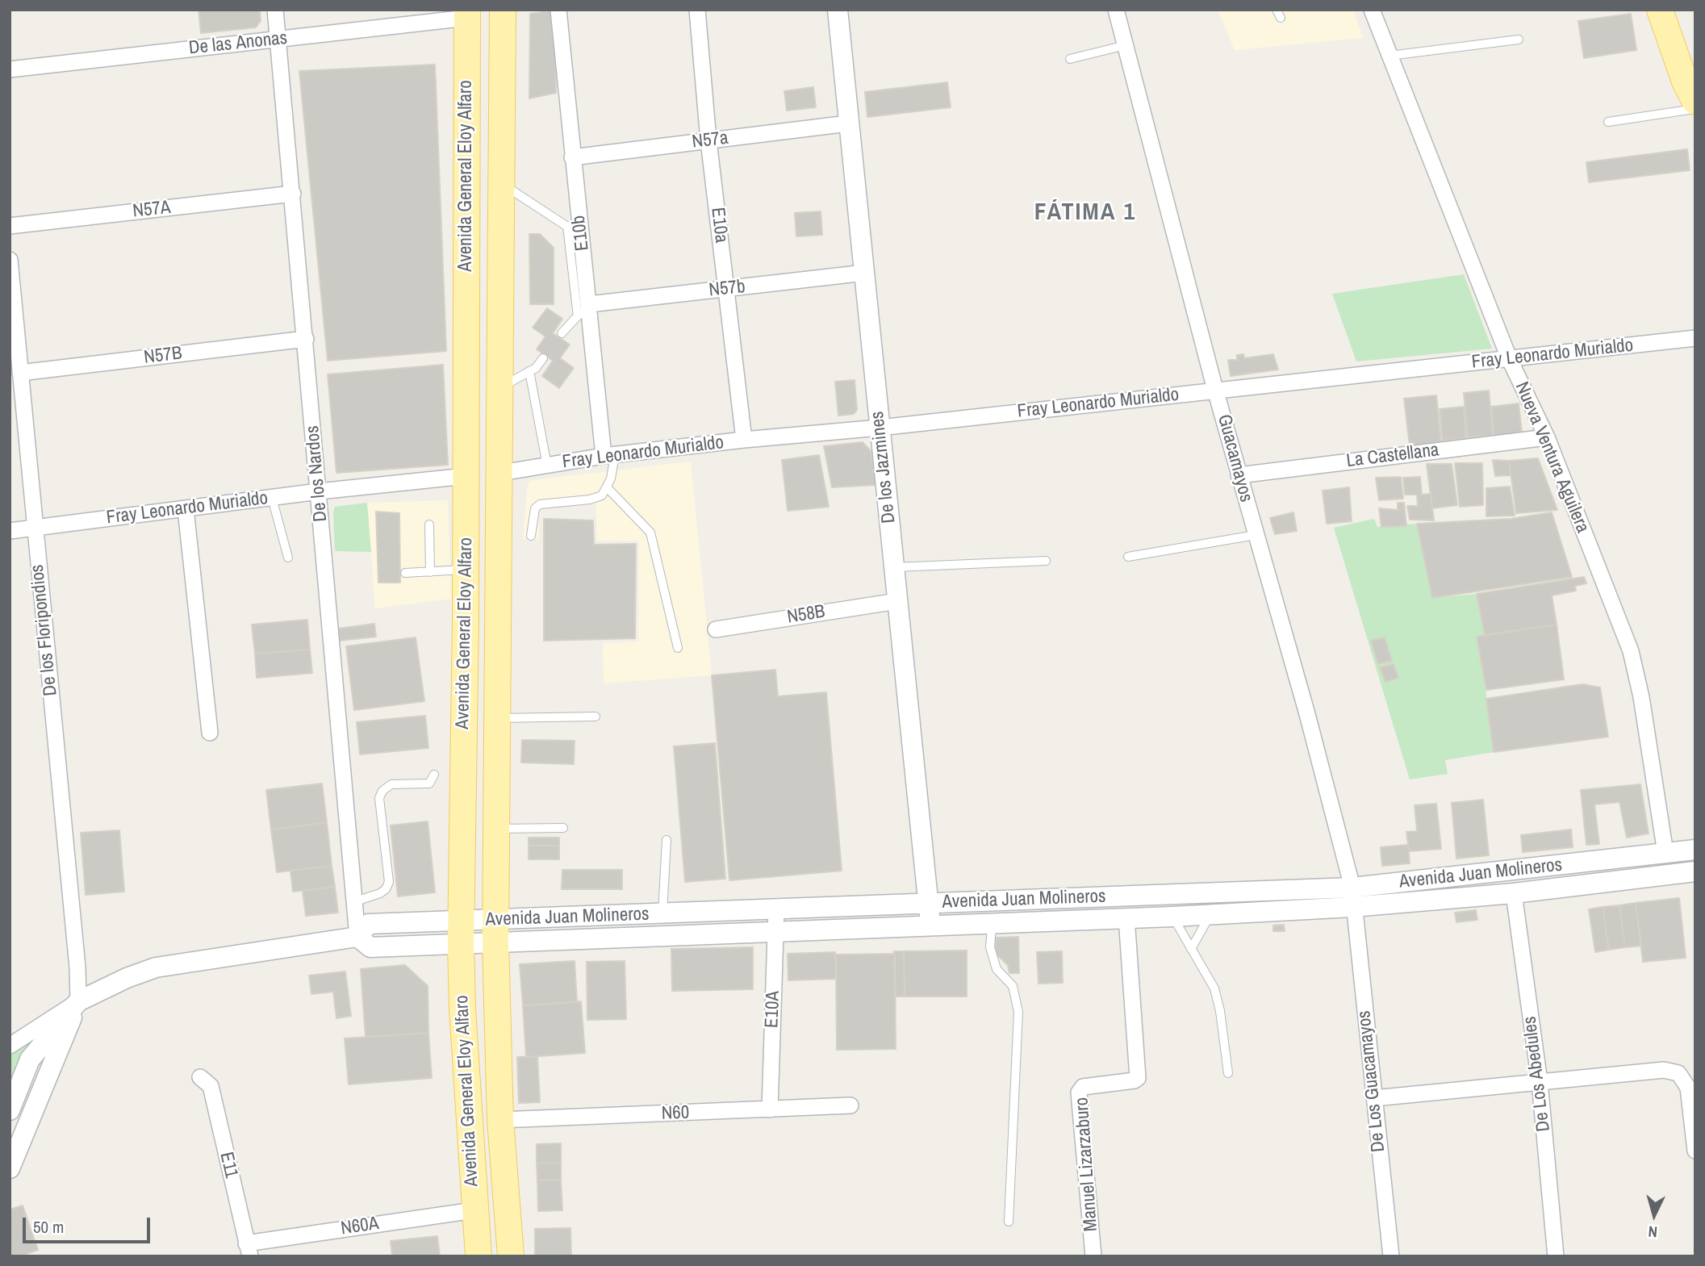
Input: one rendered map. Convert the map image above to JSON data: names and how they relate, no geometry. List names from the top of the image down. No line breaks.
{"streets":{"main road":["Avenida General Eloy Alfaro"],"street":["De las Anonas","N57a","N57A","E10a","E10b","N57b","Fray Leonardo Murialdo","N57B","La Castellana","Nueva Ventura Aguilera","Guacamayos","De los Jazmines","De los Nardos","N58B","De los Floripondios","Avenida Juan Molineros","E10A","De Los Abedules","De Los Guacamayos","N60","Manuel Lizarzaburo","E11","N60A"]},"crossings":[["De las Anonas","Avenida General Eloy Alfaro"],["De las Anonas","De los Nardos"],["N57a","E10a"],["N57a","E10b"],["N57a","De los Jazmines"],["Avenida General Eloy Alfaro","Fray Leonardo Murialdo"],["Avenida General Eloy Alfaro","Avenida Juan Molineros"],["Avenida General Eloy Alfaro","N60"],["Avenida General Eloy Alfaro","N60A"],["N57A","De los Nardos"],["E10a","N57b"],["E10a","Fray Leonardo Murialdo"],["E10b","N57b"],["E10b","Fray Leonardo Murialdo"],["N57b","De los Jazmines"],["Fray Leonardo Murialdo","Nueva Ventura Aguilera"],["Fray Leonardo Murialdo","Guacamayos"],["Fray Leonardo Murialdo","De los Jazmines"],["Fray Leonardo Murialdo","De los Nardos"],["Fray Leonardo Murialdo","De los Floripondios"],["N57B","De los Nardos"],["N57B","De los Floripondios"],["La Castellana","Nueva Ventura Aguilera"],["La Castellana","Guacamayos"],["Nueva Ventura Aguilera","Avenida Juan Molineros"],["Guacamayos","Avenida Juan Molineros"],["Guacamayos","De Los Guacamayos"],["De los Jazmines","N58B"],["De los Jazmines","Avenida Juan Molineros"],["De los Nardos","Avenida Juan Molineros"],["De los Floripondios","Avenida Juan Molineros"],["Avenida Juan Molineros","E10A"],["Avenida Juan Molineros","De Los Abedules"],["Avenida Juan Molineros","De Los Guacamayos"],["Avenida Juan Molineros","Manuel Lizarzaburo"],["E10A","N60"],["E11","N60A"]],"districts":["FÁTIMA 1"],"scale_bar":"50 m","north":"bottom"}
